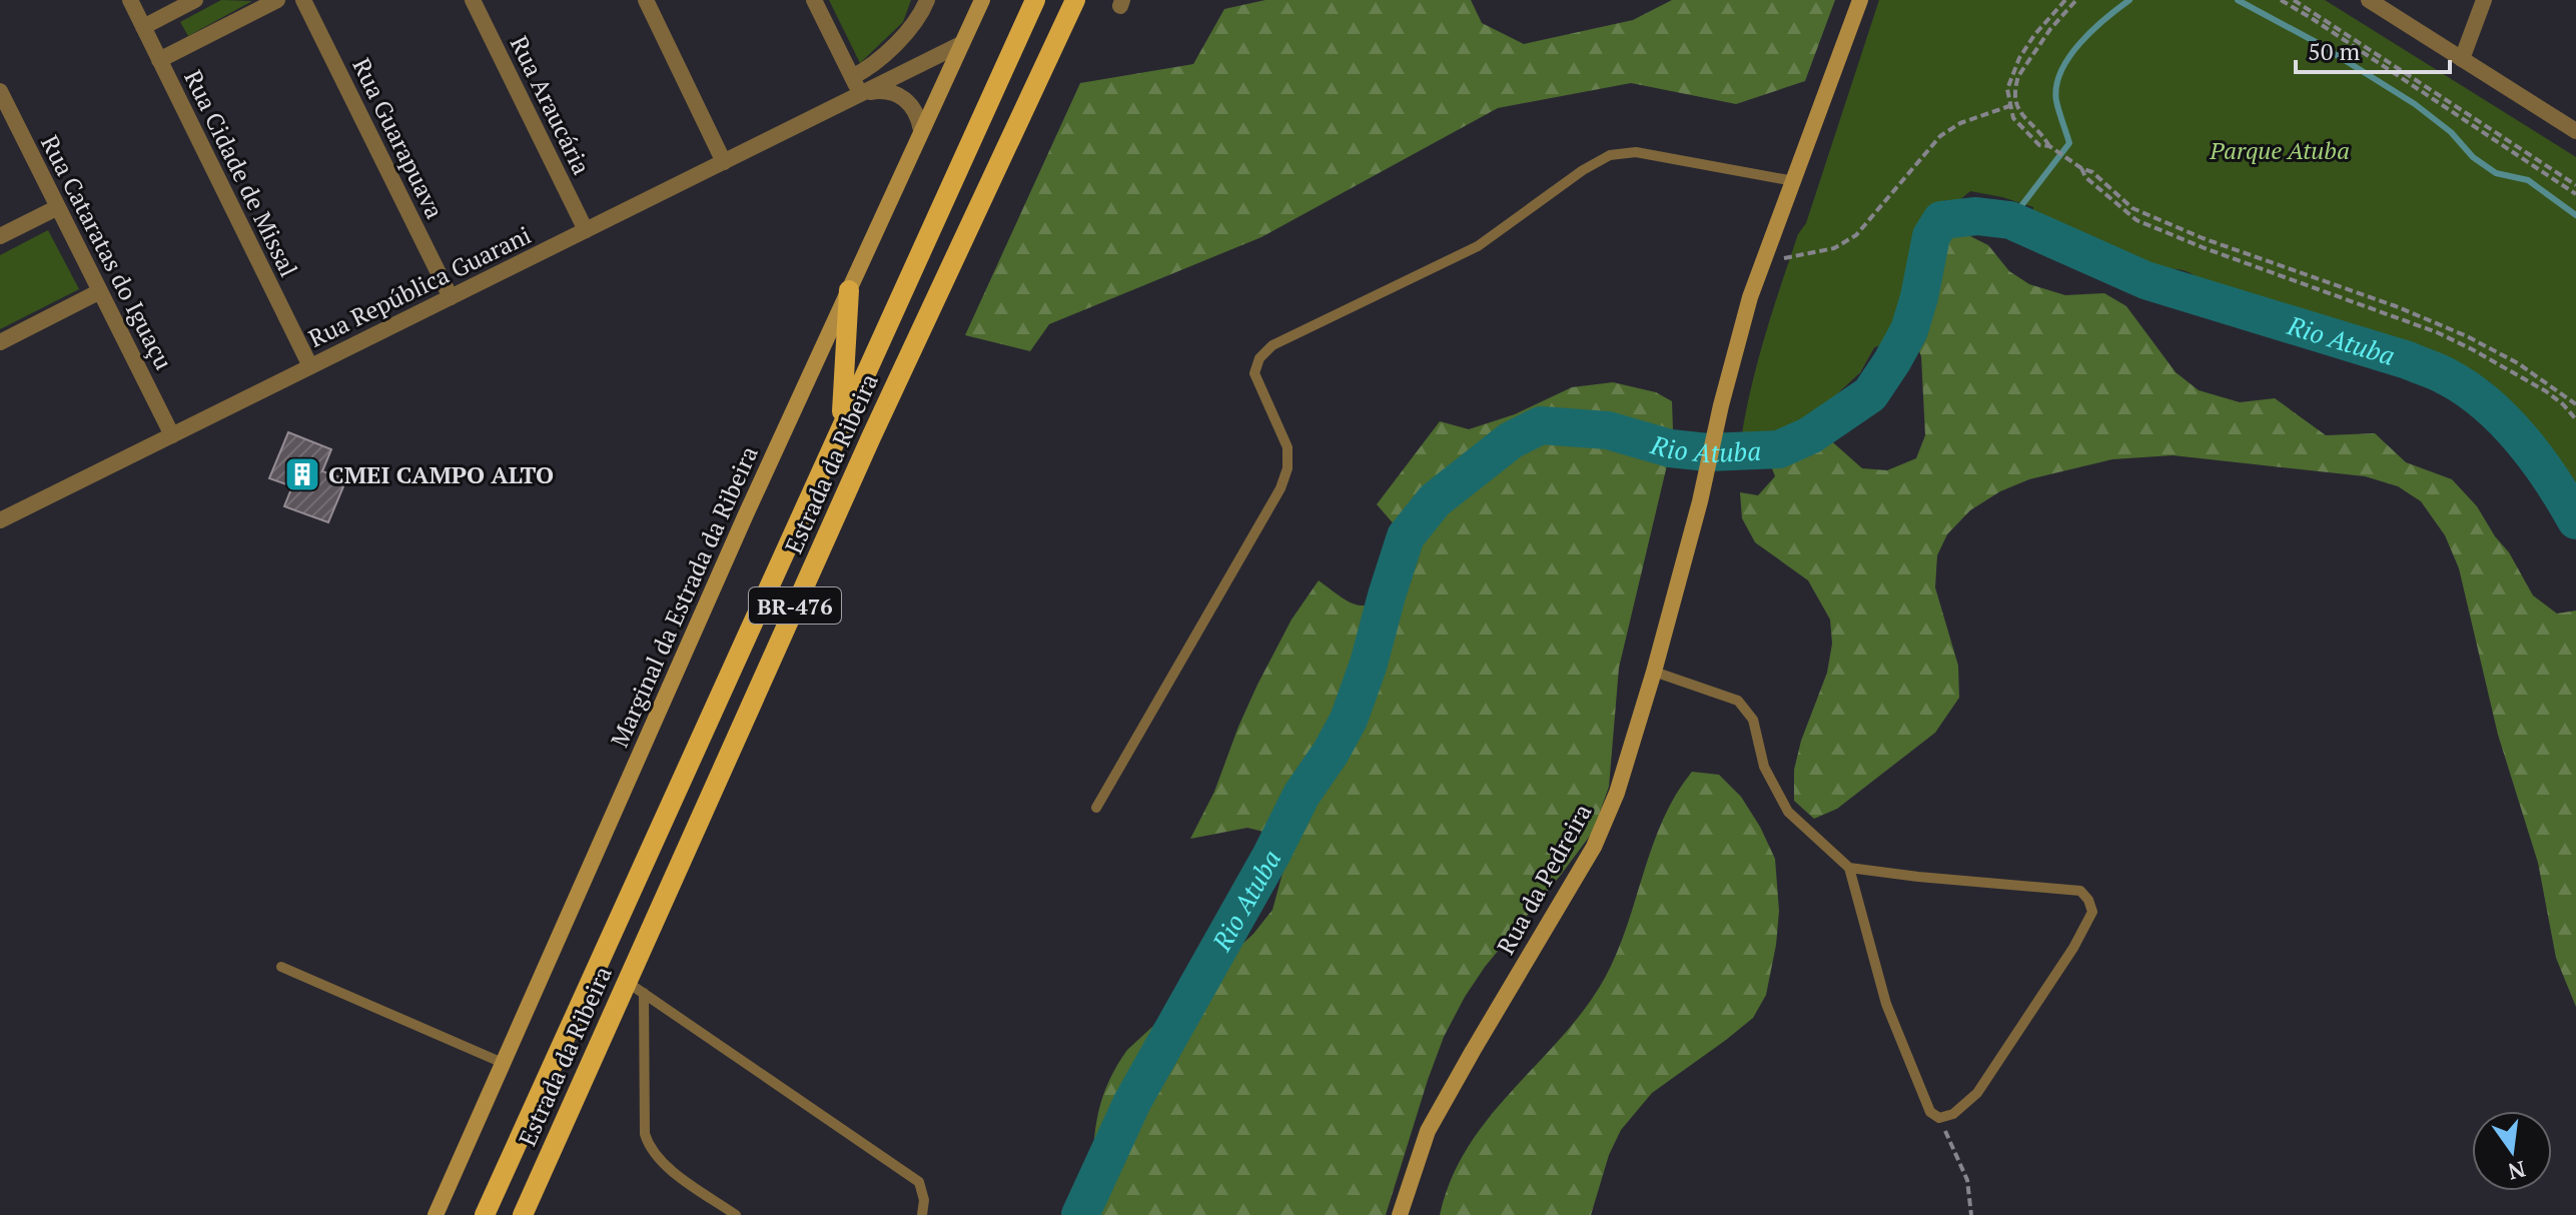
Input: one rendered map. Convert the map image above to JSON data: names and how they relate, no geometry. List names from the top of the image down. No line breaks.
{"streets":{"main road":["Estrada da Ribeira","Marginal da Estrada da Ribeira","BR-476","Rua da Pedreira"],"street":["Rua Araucária","Rua Guarapuava","Rua Cidade de Missal","Rua Cataratas do Iguaçu","Rua República Guarani"]},"crossings":[["Rua Araucária","Rua República Guarani"],["Rua Guarapuava","Rua República Guarani"],["Rua Cidade de Missal","Rua República Guarani"],["Rua Cataratas do Iguaçu","Rua República Guarani"],["Rua República Guarani","Marginal da Estrada da Ribeira"]],"water":["Rio Atuba"],"parks":["Parque Atuba"],"places":{"building":["CMEI CAMPO ALTO"]},"scale_bar":"50 m","north":"bottom"}
